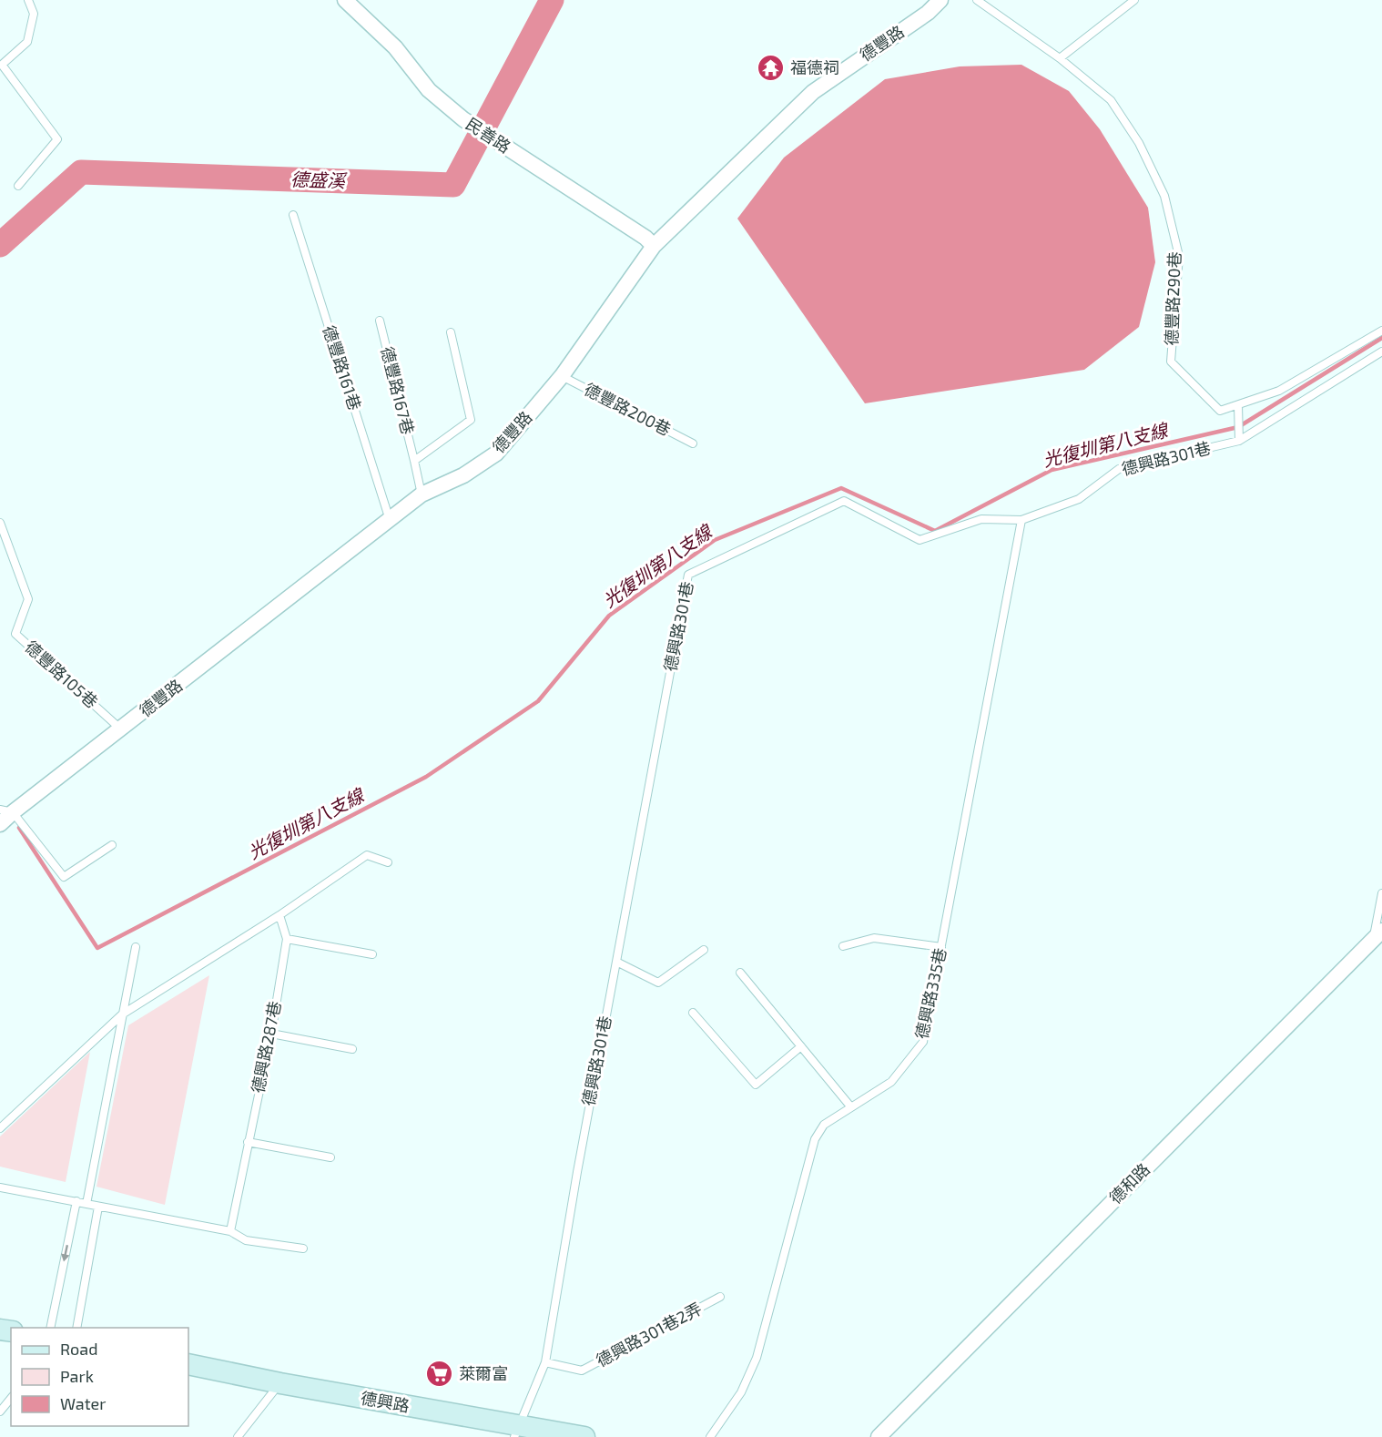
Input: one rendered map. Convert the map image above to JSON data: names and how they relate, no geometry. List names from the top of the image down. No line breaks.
{"streets":{"main road":["德興路"],"street":["德豐路","民善路","德和路"],"lane":["德豐路290巷","德豐路161巷","德豐路167巷","德豐路200巷","德興路301巷","德豐路105巷","德興路335巷","德興路287巷","德興路301巷2弄"]},"crossings":[["德豐路","民善路"],["德豐路","德豐路161巷"],["德豐路","德豐路167巷"],["德豐路","德豐路200巷"],["德豐路","德豐路105巷"],["德興路301巷","德興路335巷"],["德興路301巷","德興路301巷2弄"],["德興路301巷","德興路"]],"water":["德盛溪","光復圳第八支線"],"places":{"temple":["福德祠"],"supermarket":["萊爾富"]},"legend":["Road","Park","Water"]}
